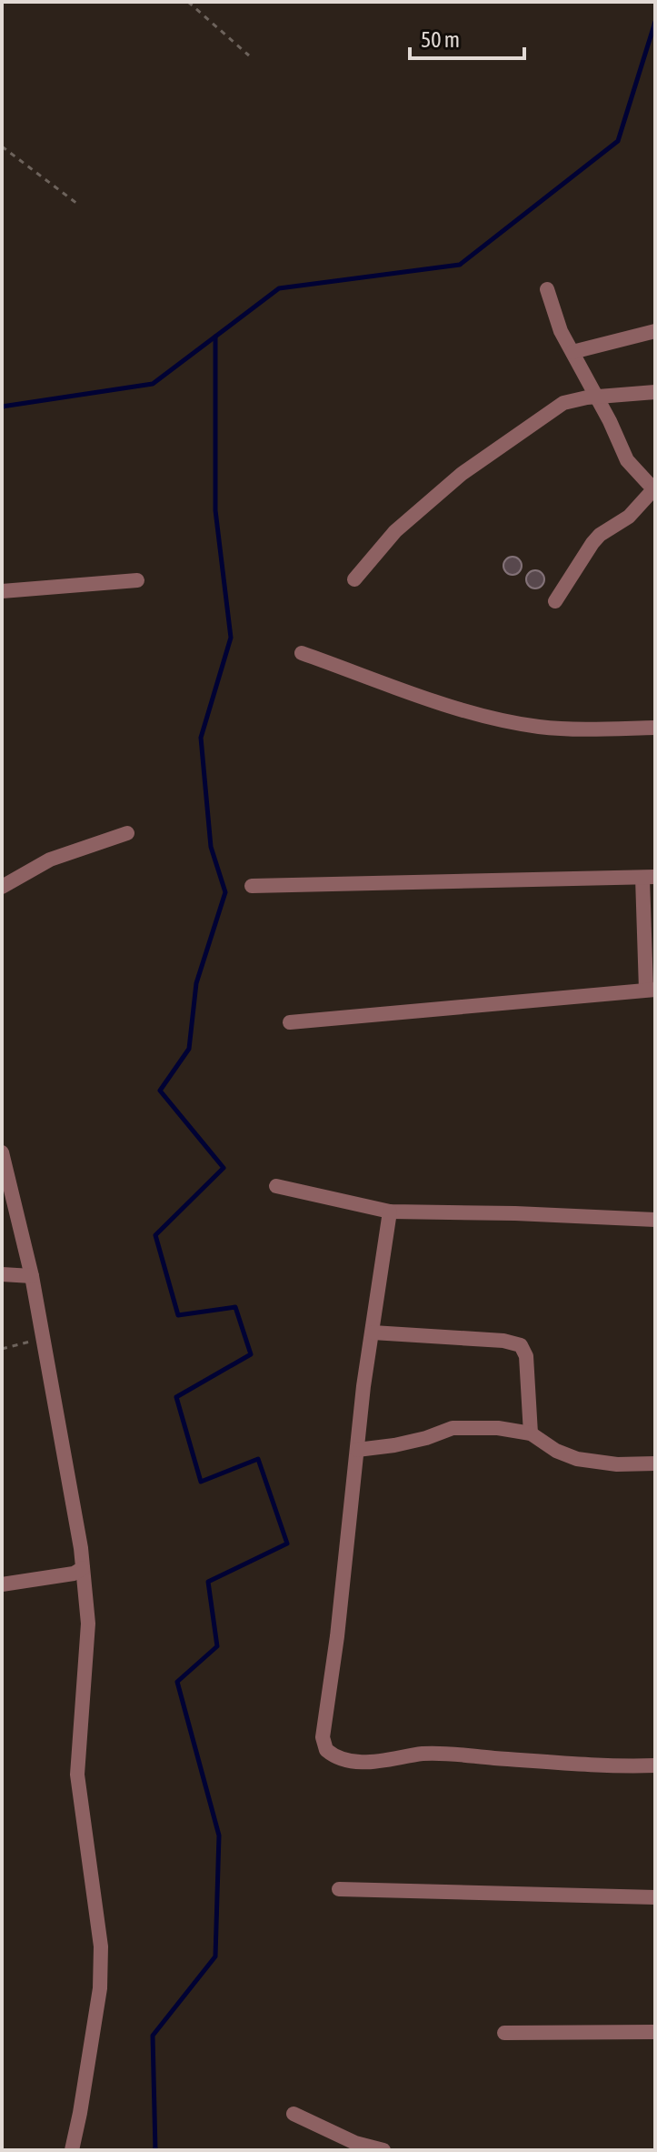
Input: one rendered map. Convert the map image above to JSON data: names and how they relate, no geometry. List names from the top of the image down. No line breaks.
{"scale_bar":"50 m"}
